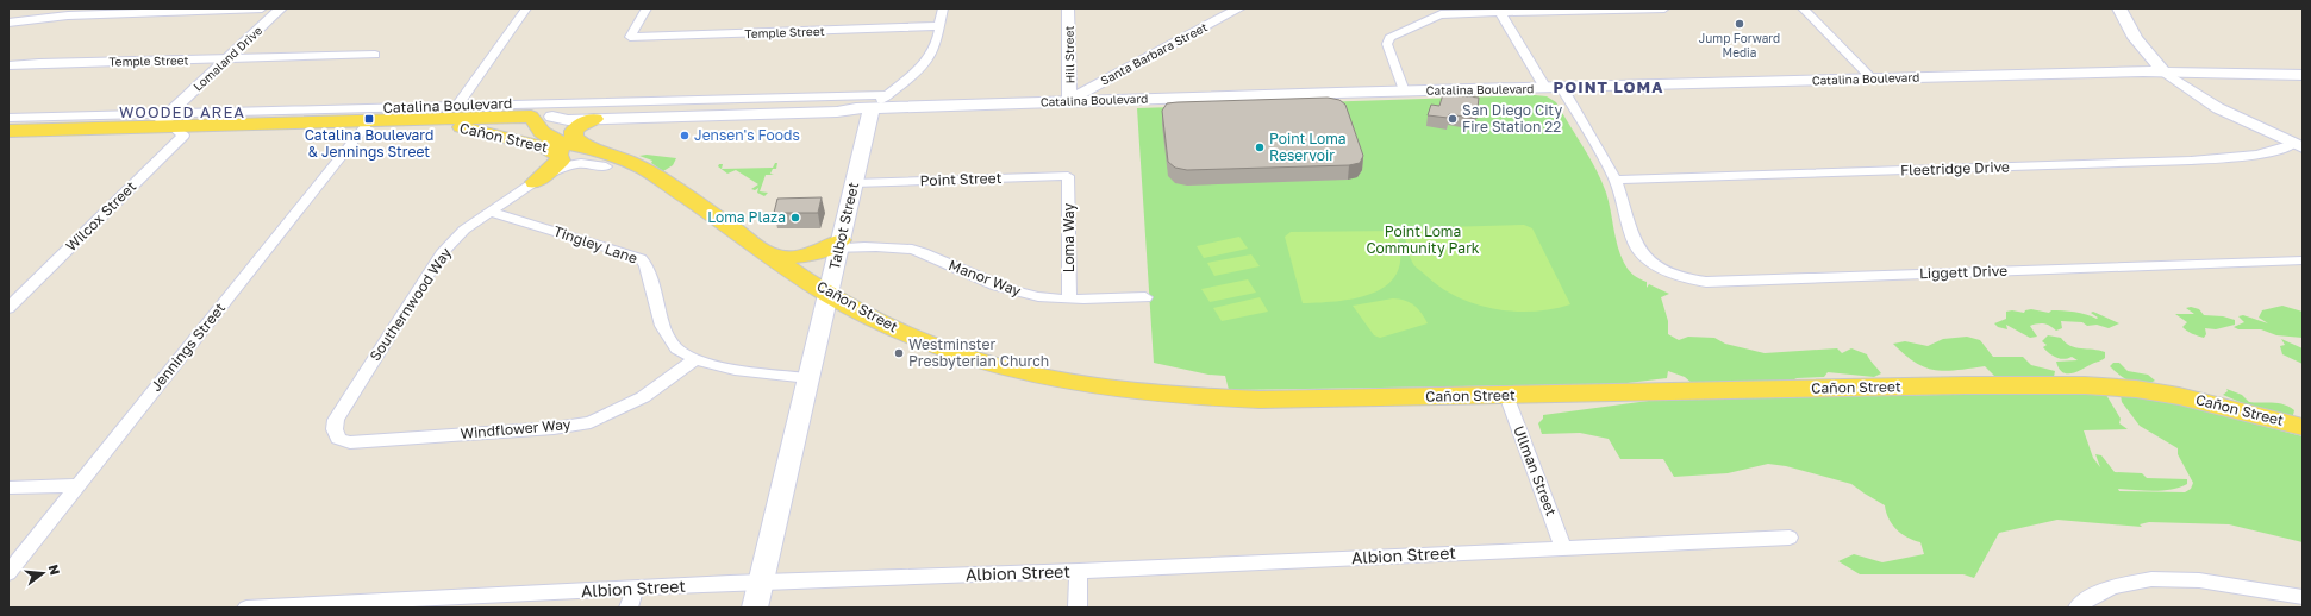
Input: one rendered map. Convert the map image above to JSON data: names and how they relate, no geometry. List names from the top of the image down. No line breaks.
{"streets":{"main road":["Catalina Boulevard","Cañon Street","Talbot Street"],"street":["Temple Street","Santa Barbara Street","Hill Street","Lomaland Drive","Fleetridge Drive","Point Street","Wilcox Street","Loma Way","Tingley Lane","Liggett Drive","Manor Way","Southernwood Way","Jennings Street","Windflower Way","Ullman Street","Albion Street"]},"crossings":[["Temple Street","Lomaland Drive"],["Temple Street","Talbot Street"],["Santa Barbara Street","Hill Street"],["Santa Barbara Street","Catalina Boulevard"],["Hill Street","Catalina Boulevard"],["Lomaland Drive","Catalina Boulevard"],["Lomaland Drive","Wilcox Street"],["Catalina Boulevard","Cañon Street"],["Catalina Boulevard","Wilcox Street"],["Catalina Boulevard","Talbot Street"],["Catalina Boulevard","Jennings Street"],["Cañon Street","Talbot Street"],["Cañon Street","Southernwood Way"],["Cañon Street","Ullman Street"],["Fleetridge Drive","Liggett Drive"],["Point Street","Talbot Street"],["Point Street","Loma Way"],["Talbot Street","Tingley Lane"],["Talbot Street","Manor Way"],["Talbot Street","Albion Street"],["Loma Way","Manor Way"],["Tingley Lane","Southernwood Way"],["Tingley Lane","Windflower Way"],["Southernwood Way","Windflower Way"],["Ullman Street","Albion Street"]],"districts":["POINT LOMA","WOODED AREA"],"parks":["Point Loma Community Park"],"places":{"other":["Jump Forward Media","San Diego City Fire Station 22","Jensen's Foods","Point Loma Reservoir","Loma Plaza","Westminster Presbyterian Church"],"transit":["Catalina Boulevard & Jennings Street"]},"north":"right"}
